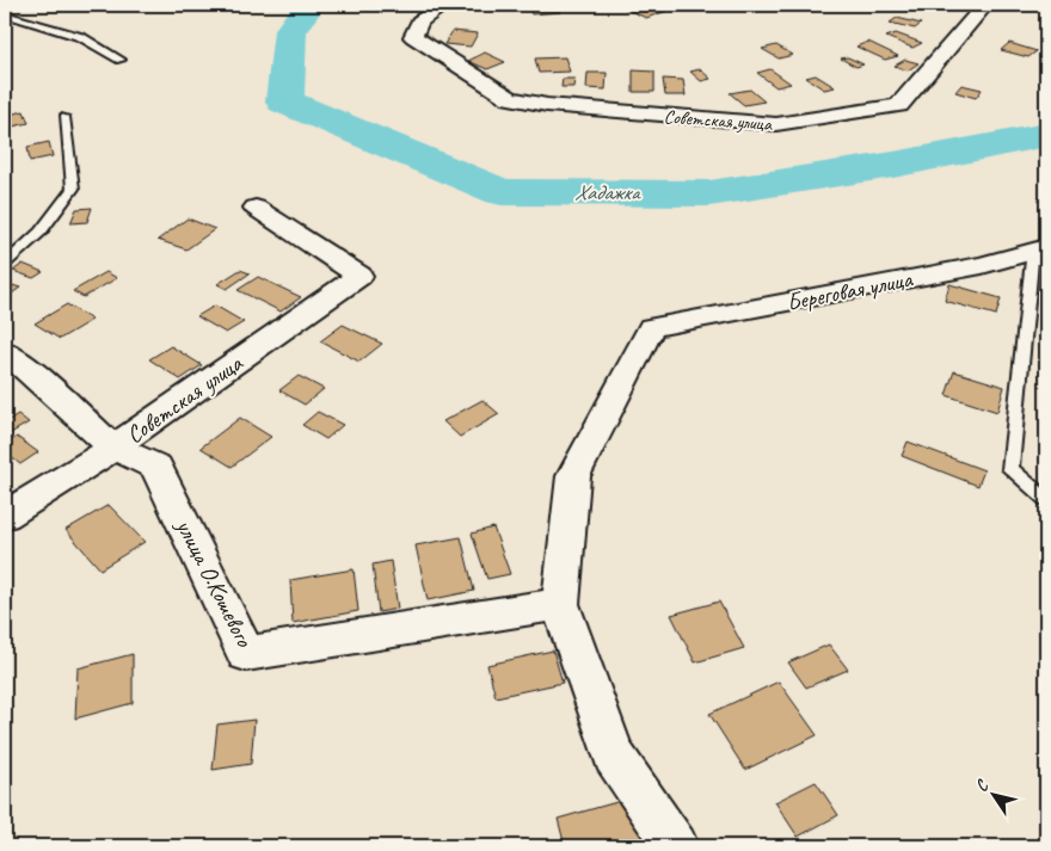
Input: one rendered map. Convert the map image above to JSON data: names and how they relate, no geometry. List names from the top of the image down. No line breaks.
{"streets":{"street":["Советская улица","Береговая улица","улица О.Кошевого"]},"crossings":[["Советская улица","улица О.Кошевого"]],"water":["Хадажка"],"north":"top left"}
